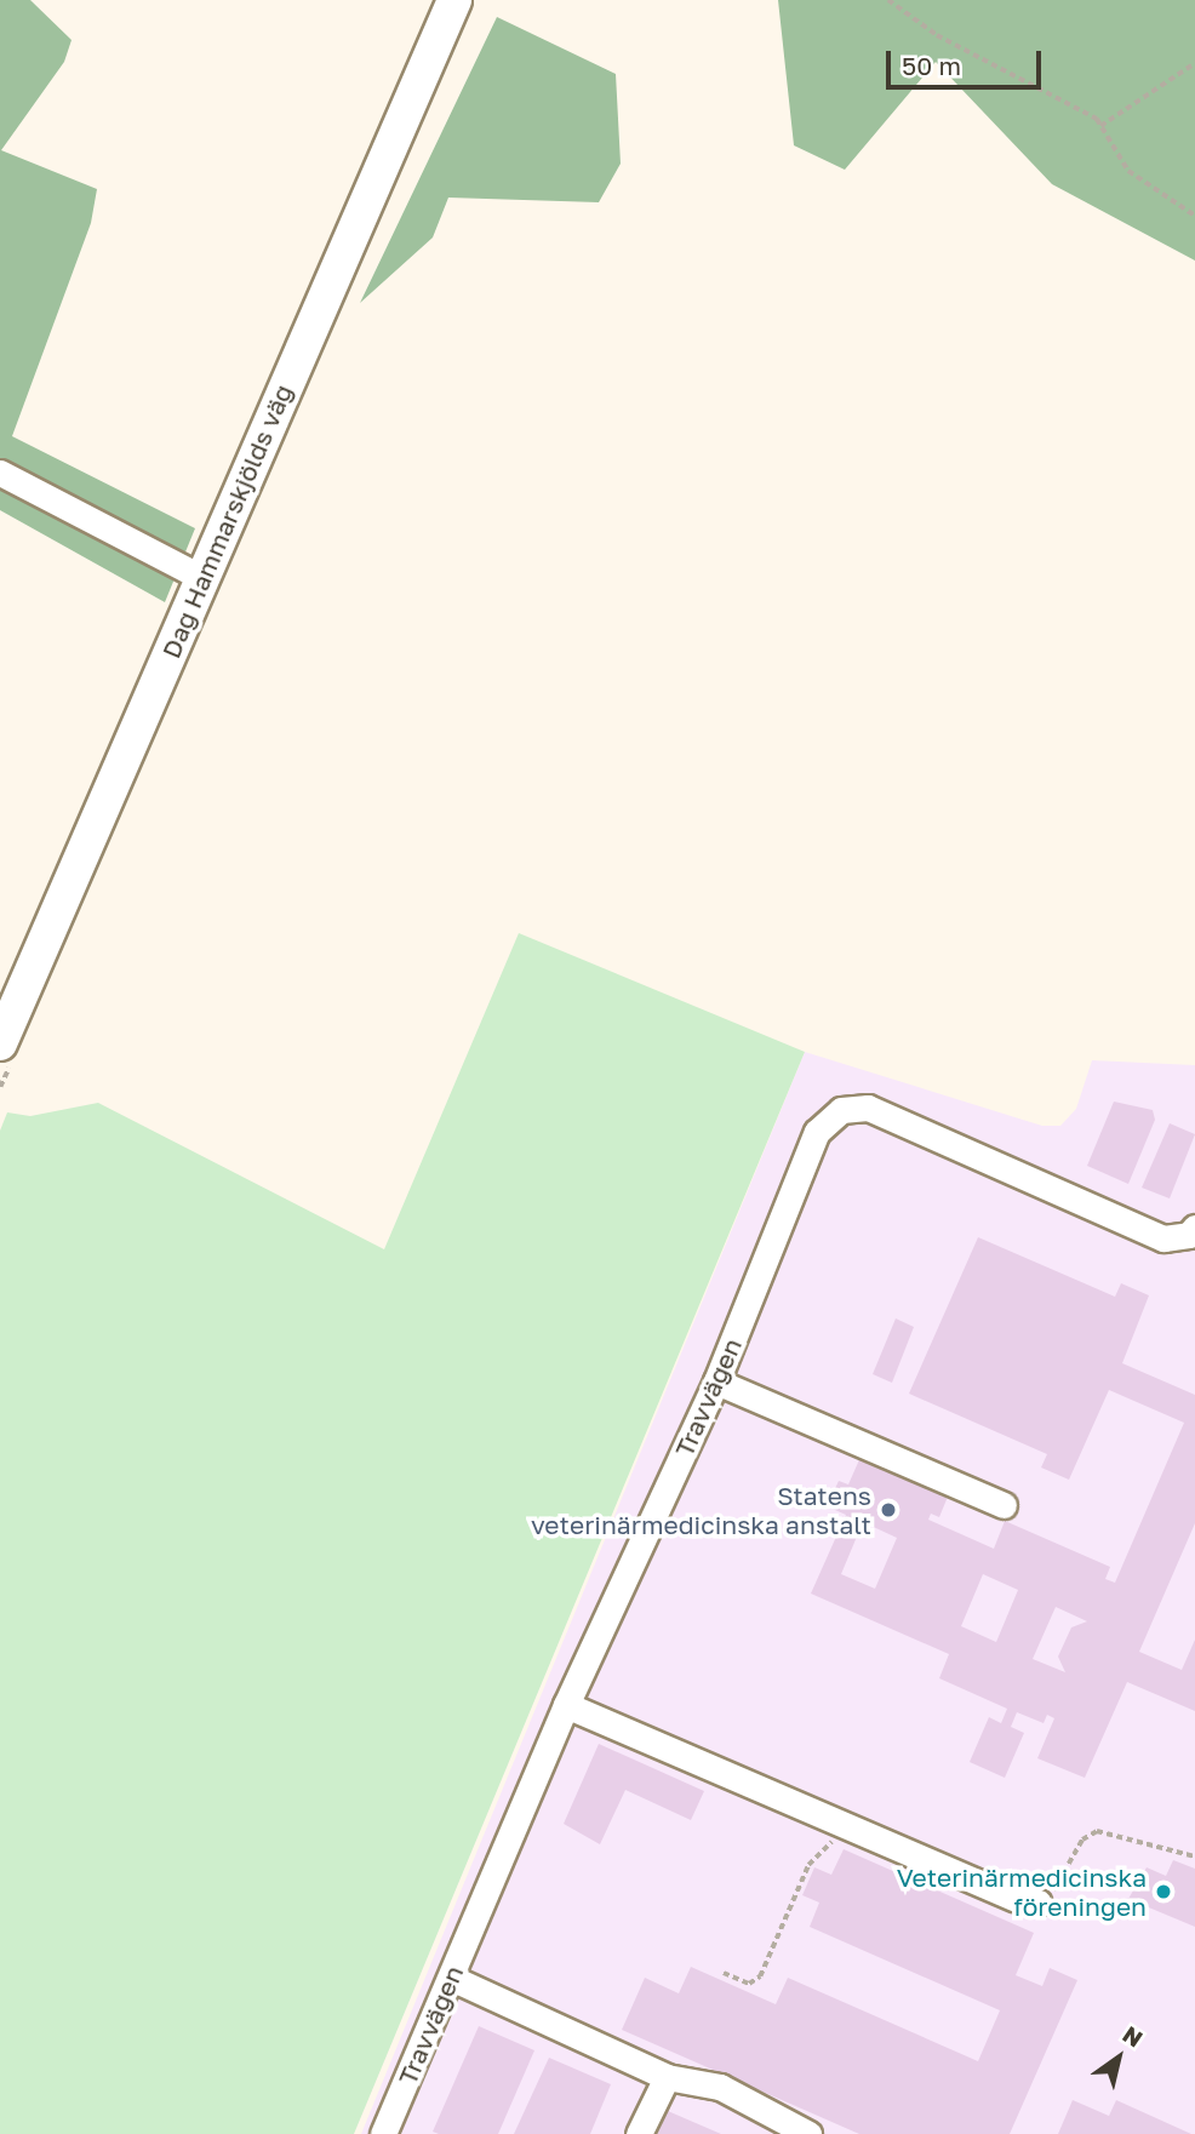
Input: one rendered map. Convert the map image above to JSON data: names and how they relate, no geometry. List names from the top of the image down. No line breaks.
{"streets":{"main road":["Dag Hammarskjölds väg"],"street":["Travvägen"]},"places":["Statens veterinärmedicinska anstalt","Veterinärmedicinska föreningen"],"scale_bar":"50 m","north":"top right"}
